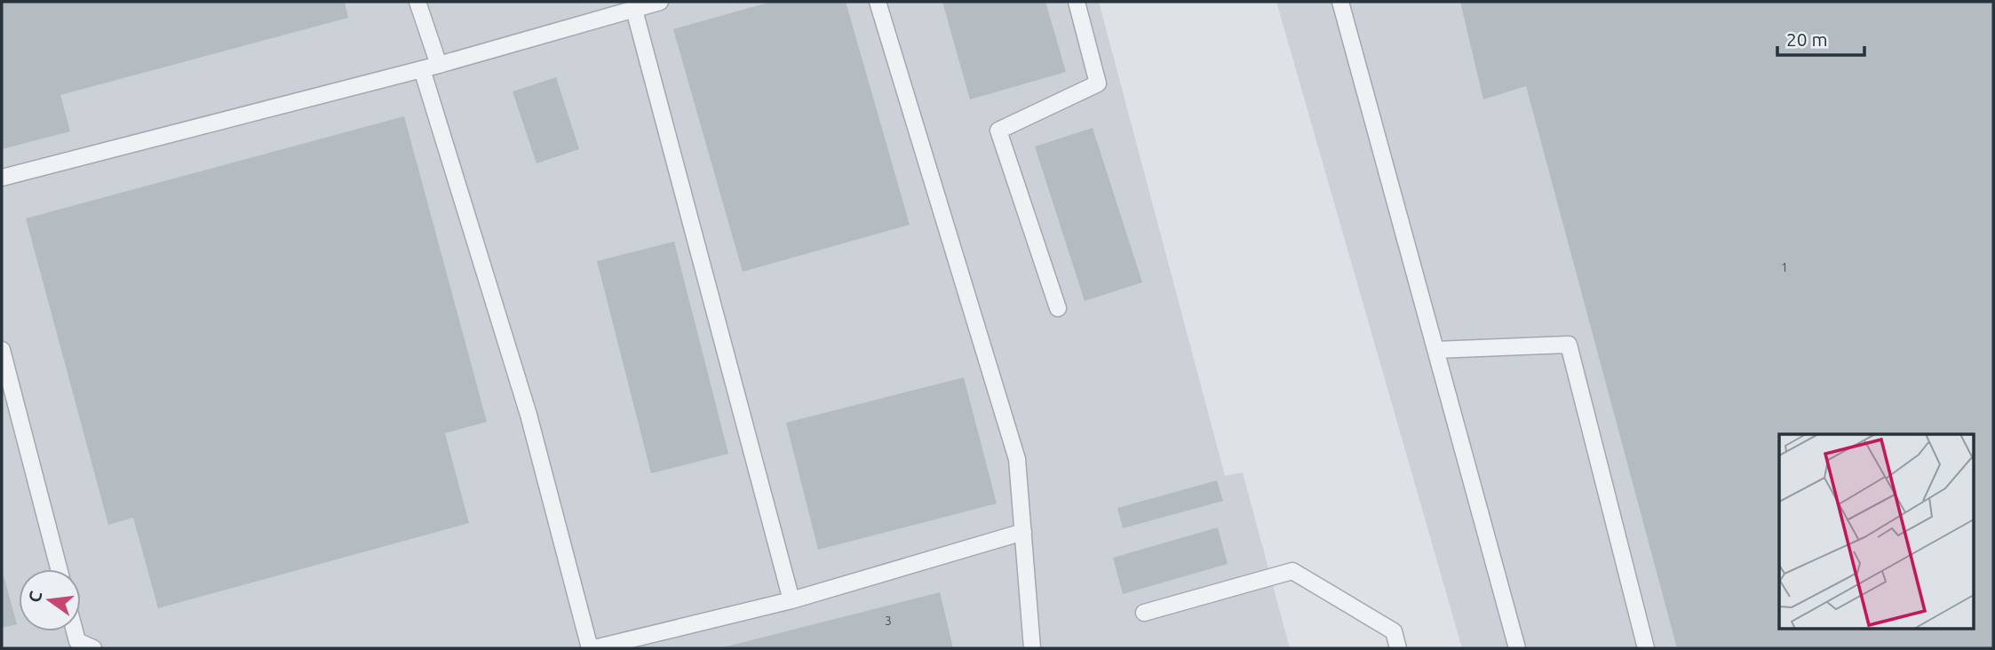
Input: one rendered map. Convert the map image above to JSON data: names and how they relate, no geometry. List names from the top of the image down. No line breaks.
{"house_numbers":["1","3"],"scale_bar":"20 m","north":"left"}
